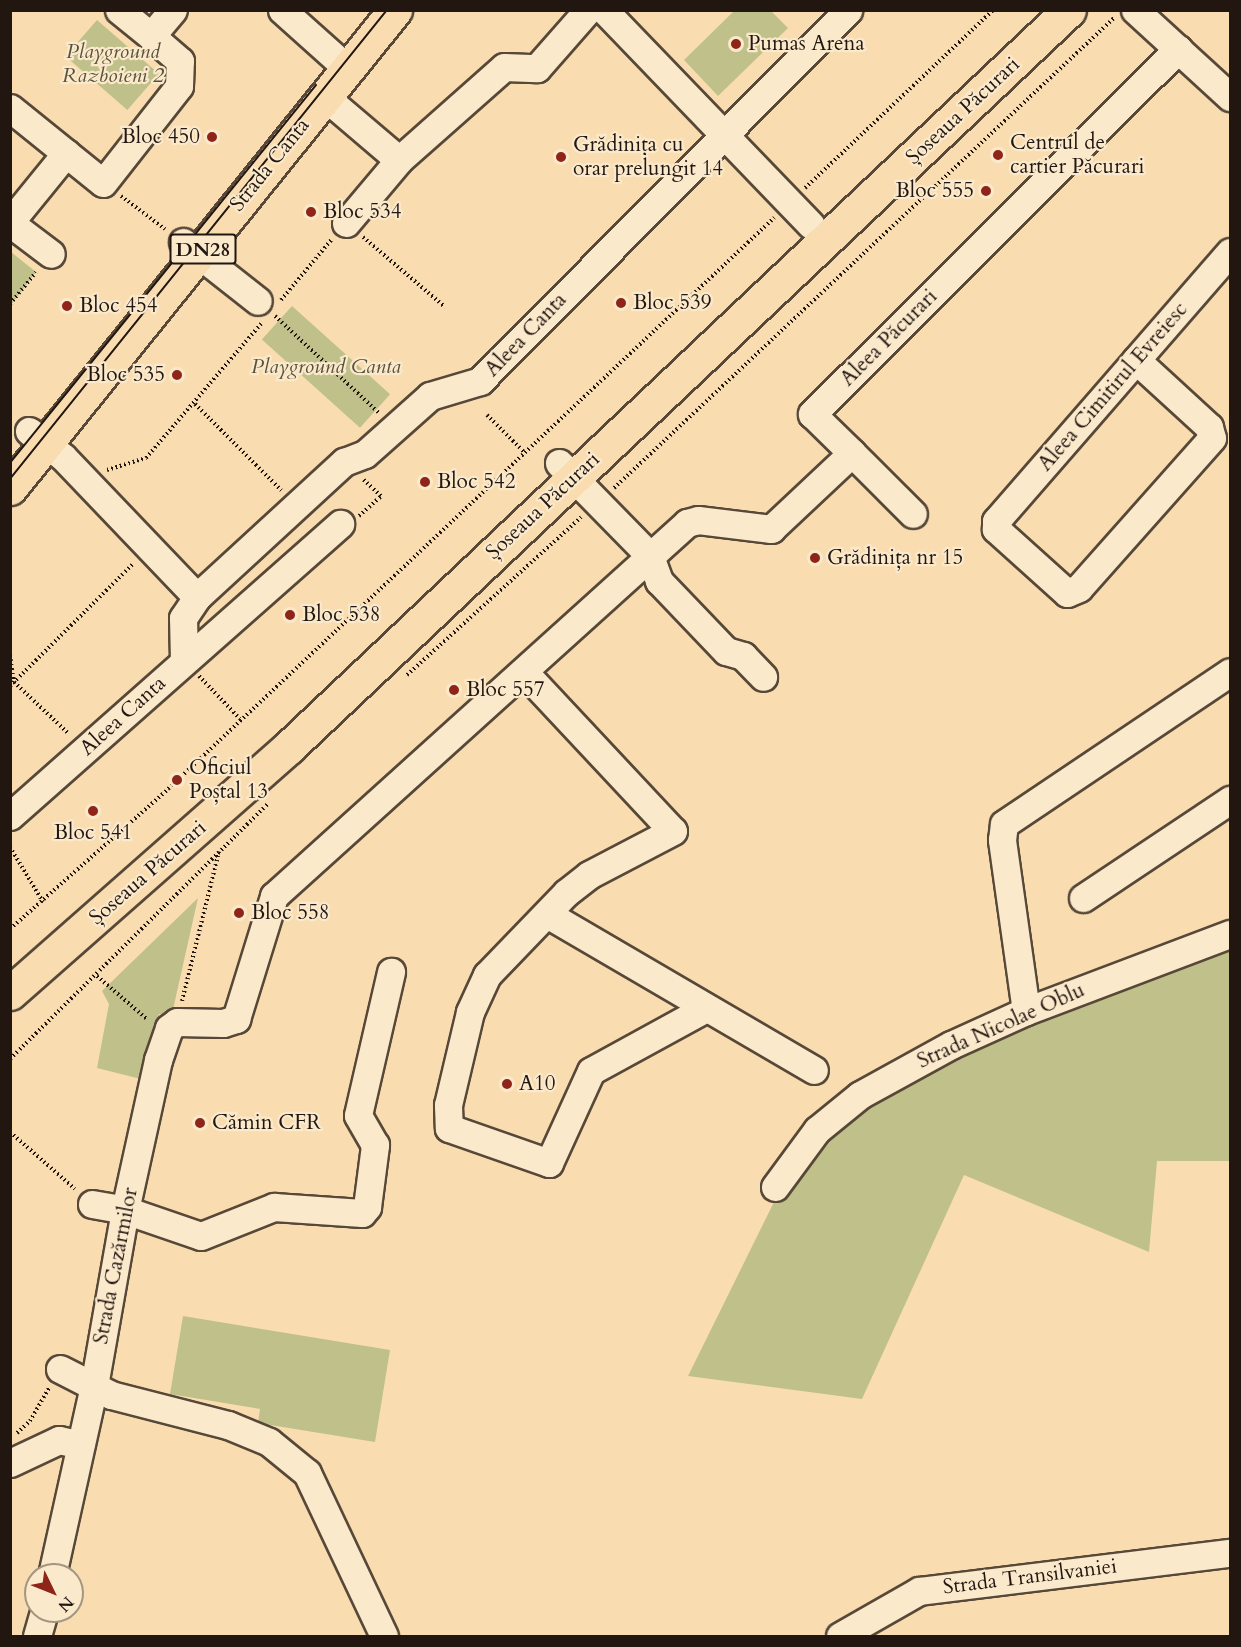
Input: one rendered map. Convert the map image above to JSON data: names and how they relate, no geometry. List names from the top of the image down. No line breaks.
{"streets":{"main road":["Șoseaua Păcurari","Strada Canta","DN28"],"street":["Aleea Canta","Aleea Păcurari","Aleea Cimitirul Evreiesc","Strada Nicolae Oblu","Strada Cazărmilor","Strada Transilvaniei"]},"parks":["Playground Razboieni 2","Playground Canta"],"places":["Pumas Arena","Bloc 450","Centrul de cartier Păcurari","Grădinița cu orar prelungit 14","Bloc 555","Bloc 534","Bloc 539","Bloc 454","Bloc 535","Bloc 542","Grădinița nr 15","Bloc 538","Bloc 557","Oficiul Poștal 13","Bloc 541","Bloc 558","A10","Cămin CFR"],"north":"bottom right"}
